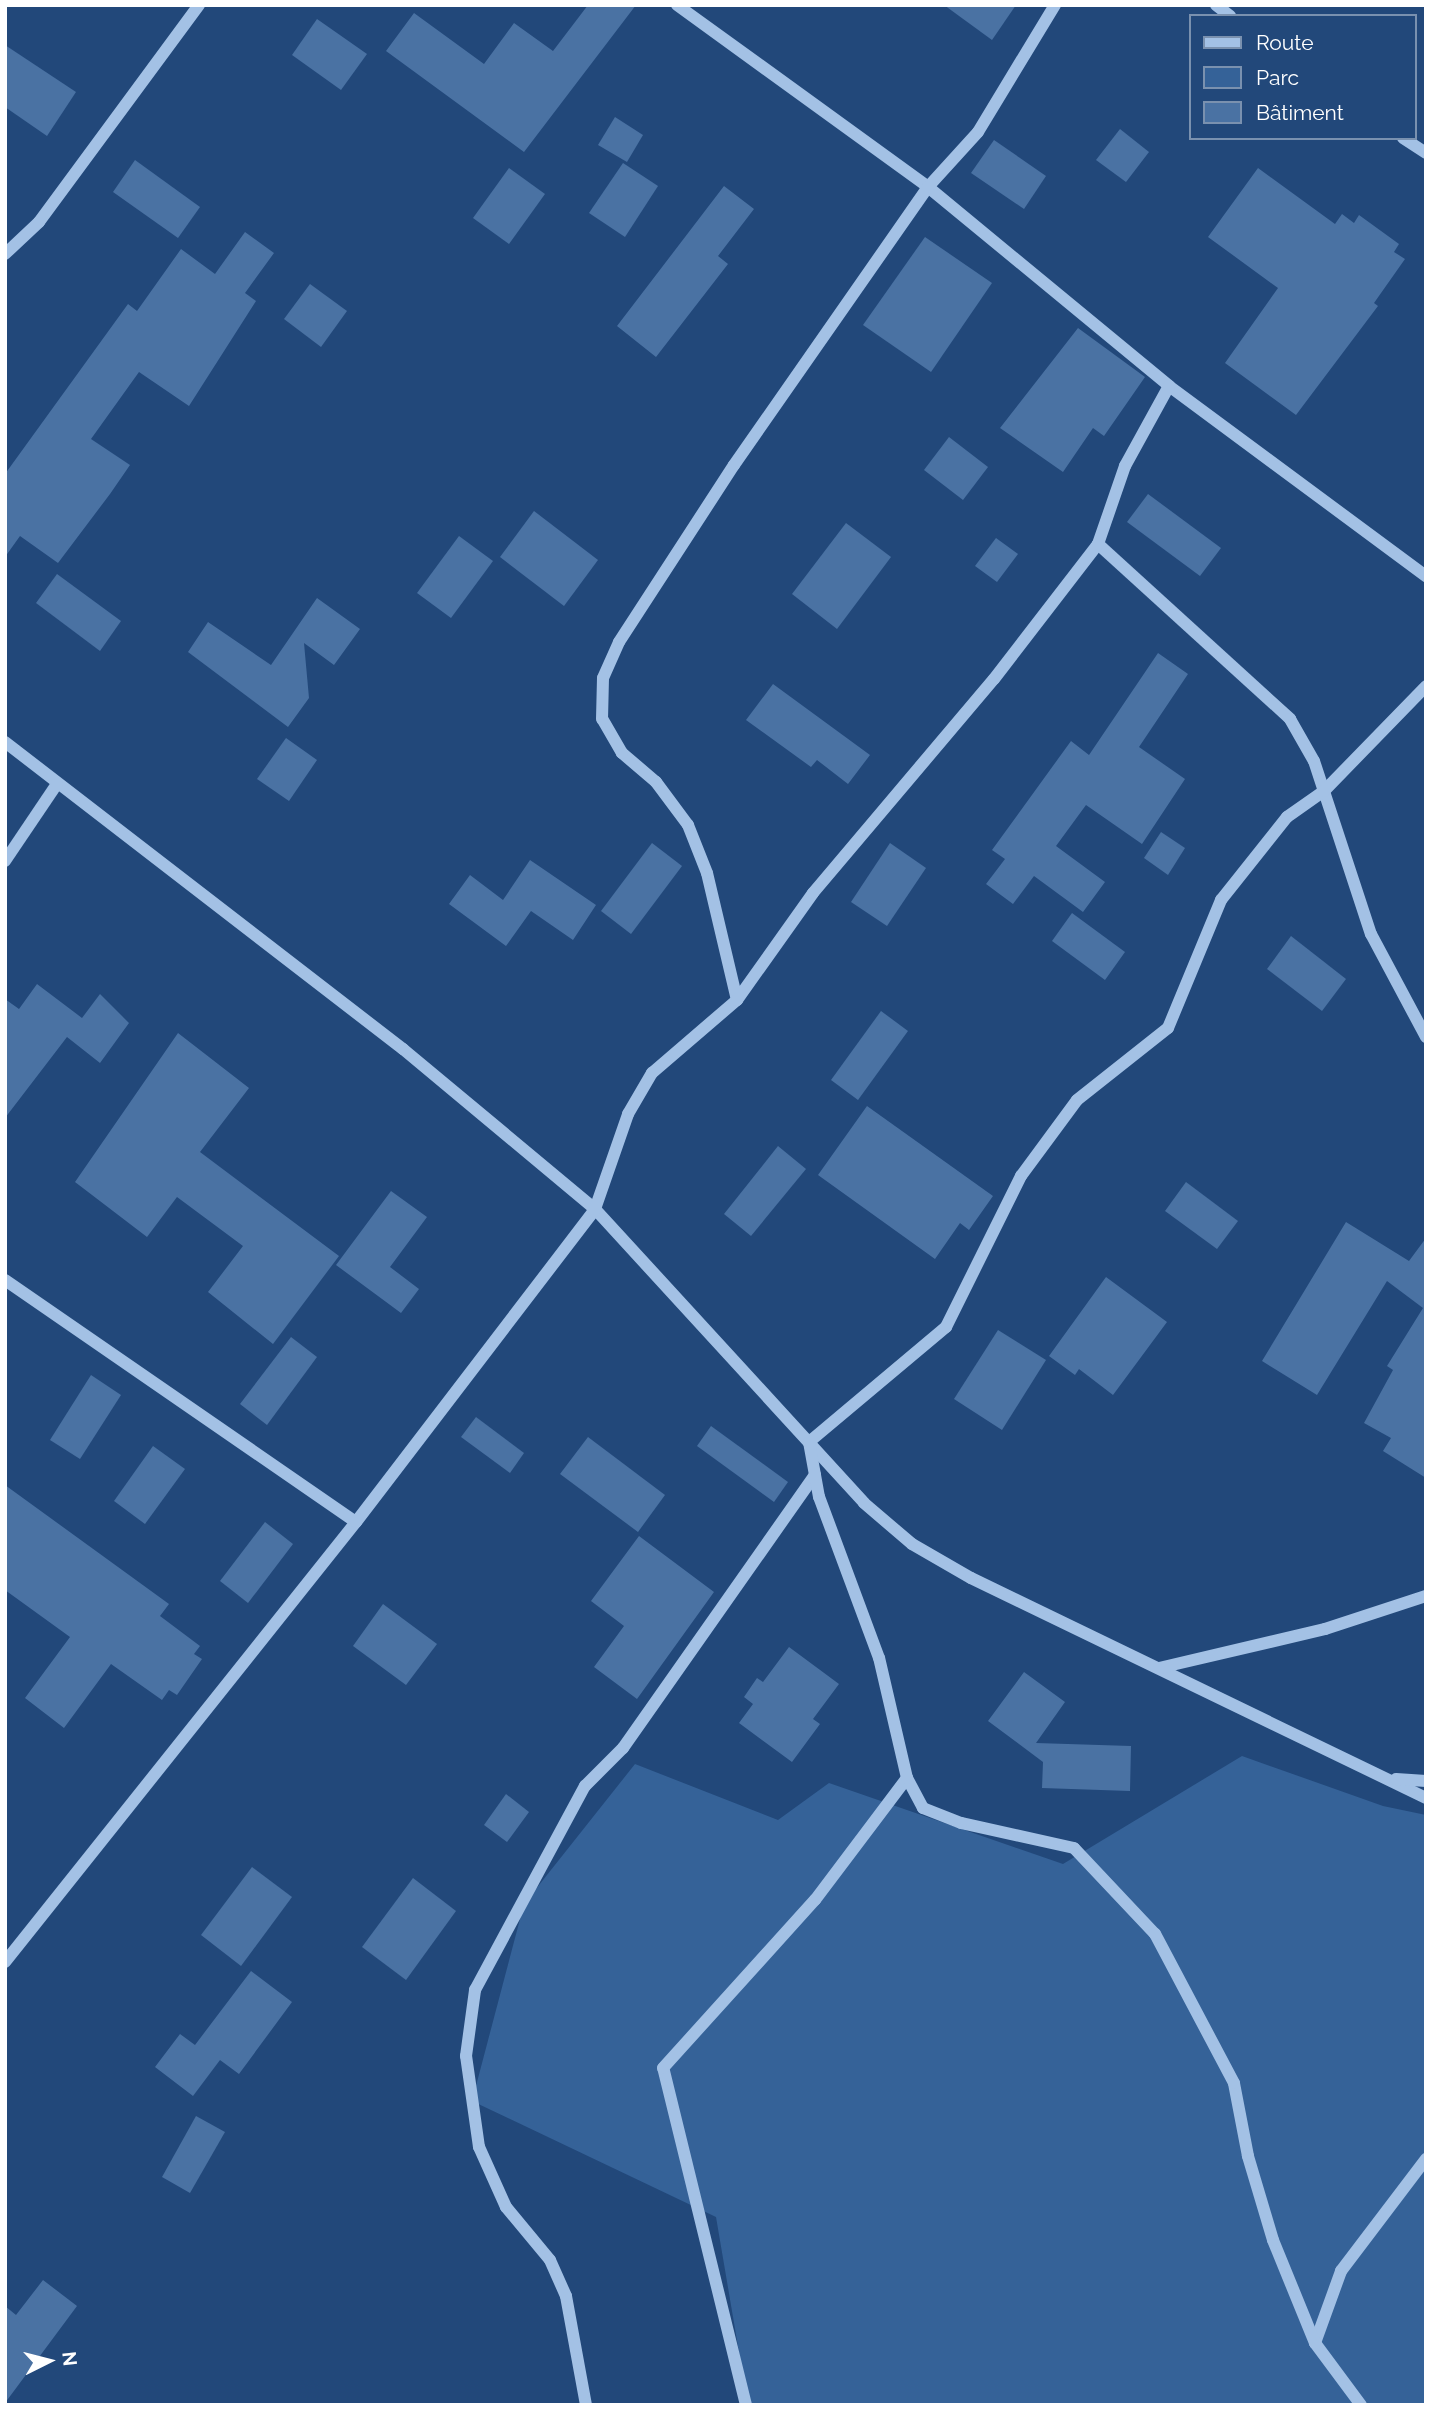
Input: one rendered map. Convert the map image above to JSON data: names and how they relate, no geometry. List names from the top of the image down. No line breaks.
{"legend":["Route","Parc","Bâtiment"],"north":"right"}
